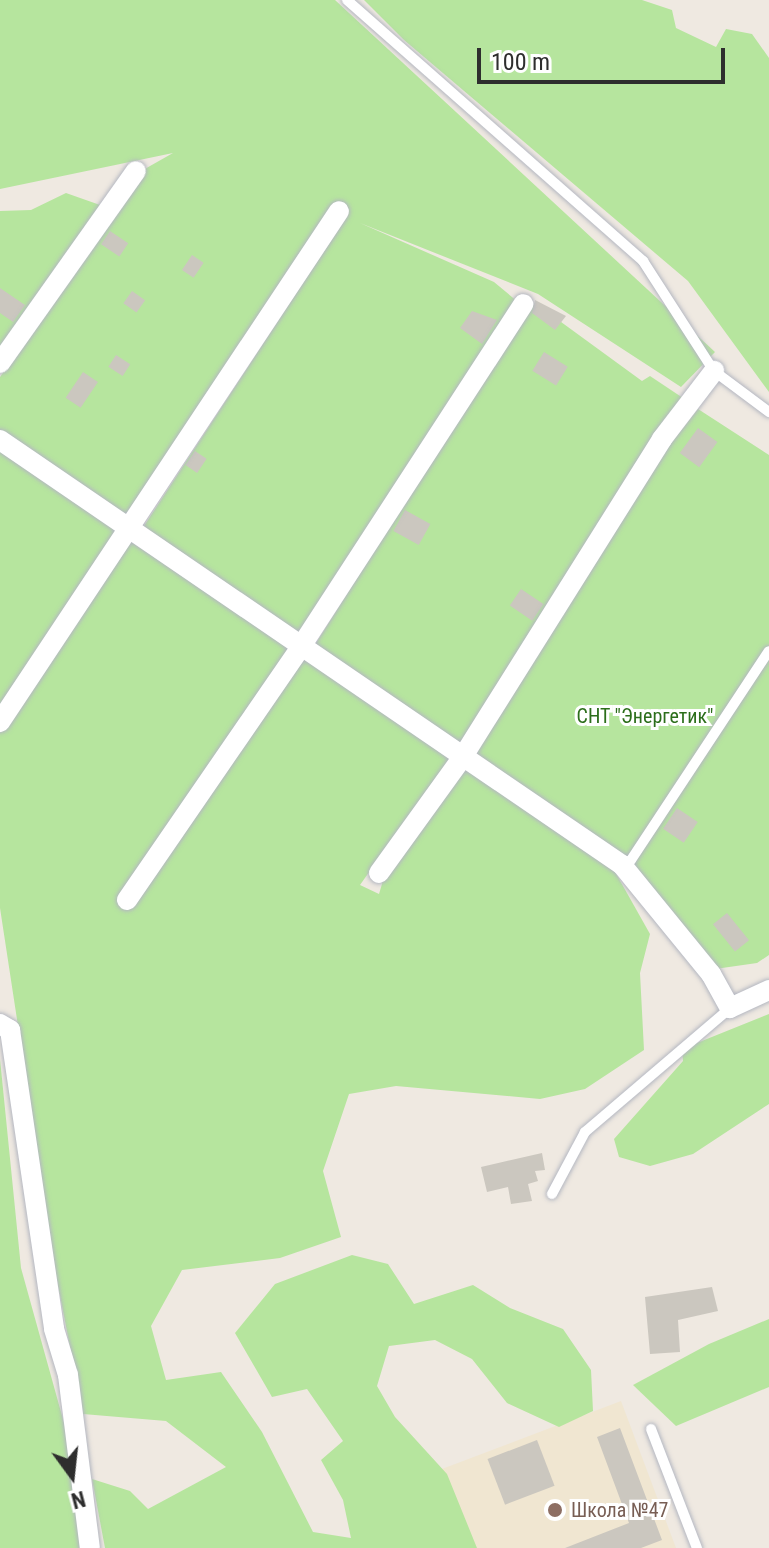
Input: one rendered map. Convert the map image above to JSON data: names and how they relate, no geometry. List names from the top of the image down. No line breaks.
{"parks":["СНТ \"Энергетик\""],"places":["Школа №47"],"scale_bar":"100 m","north":"bottom"}
